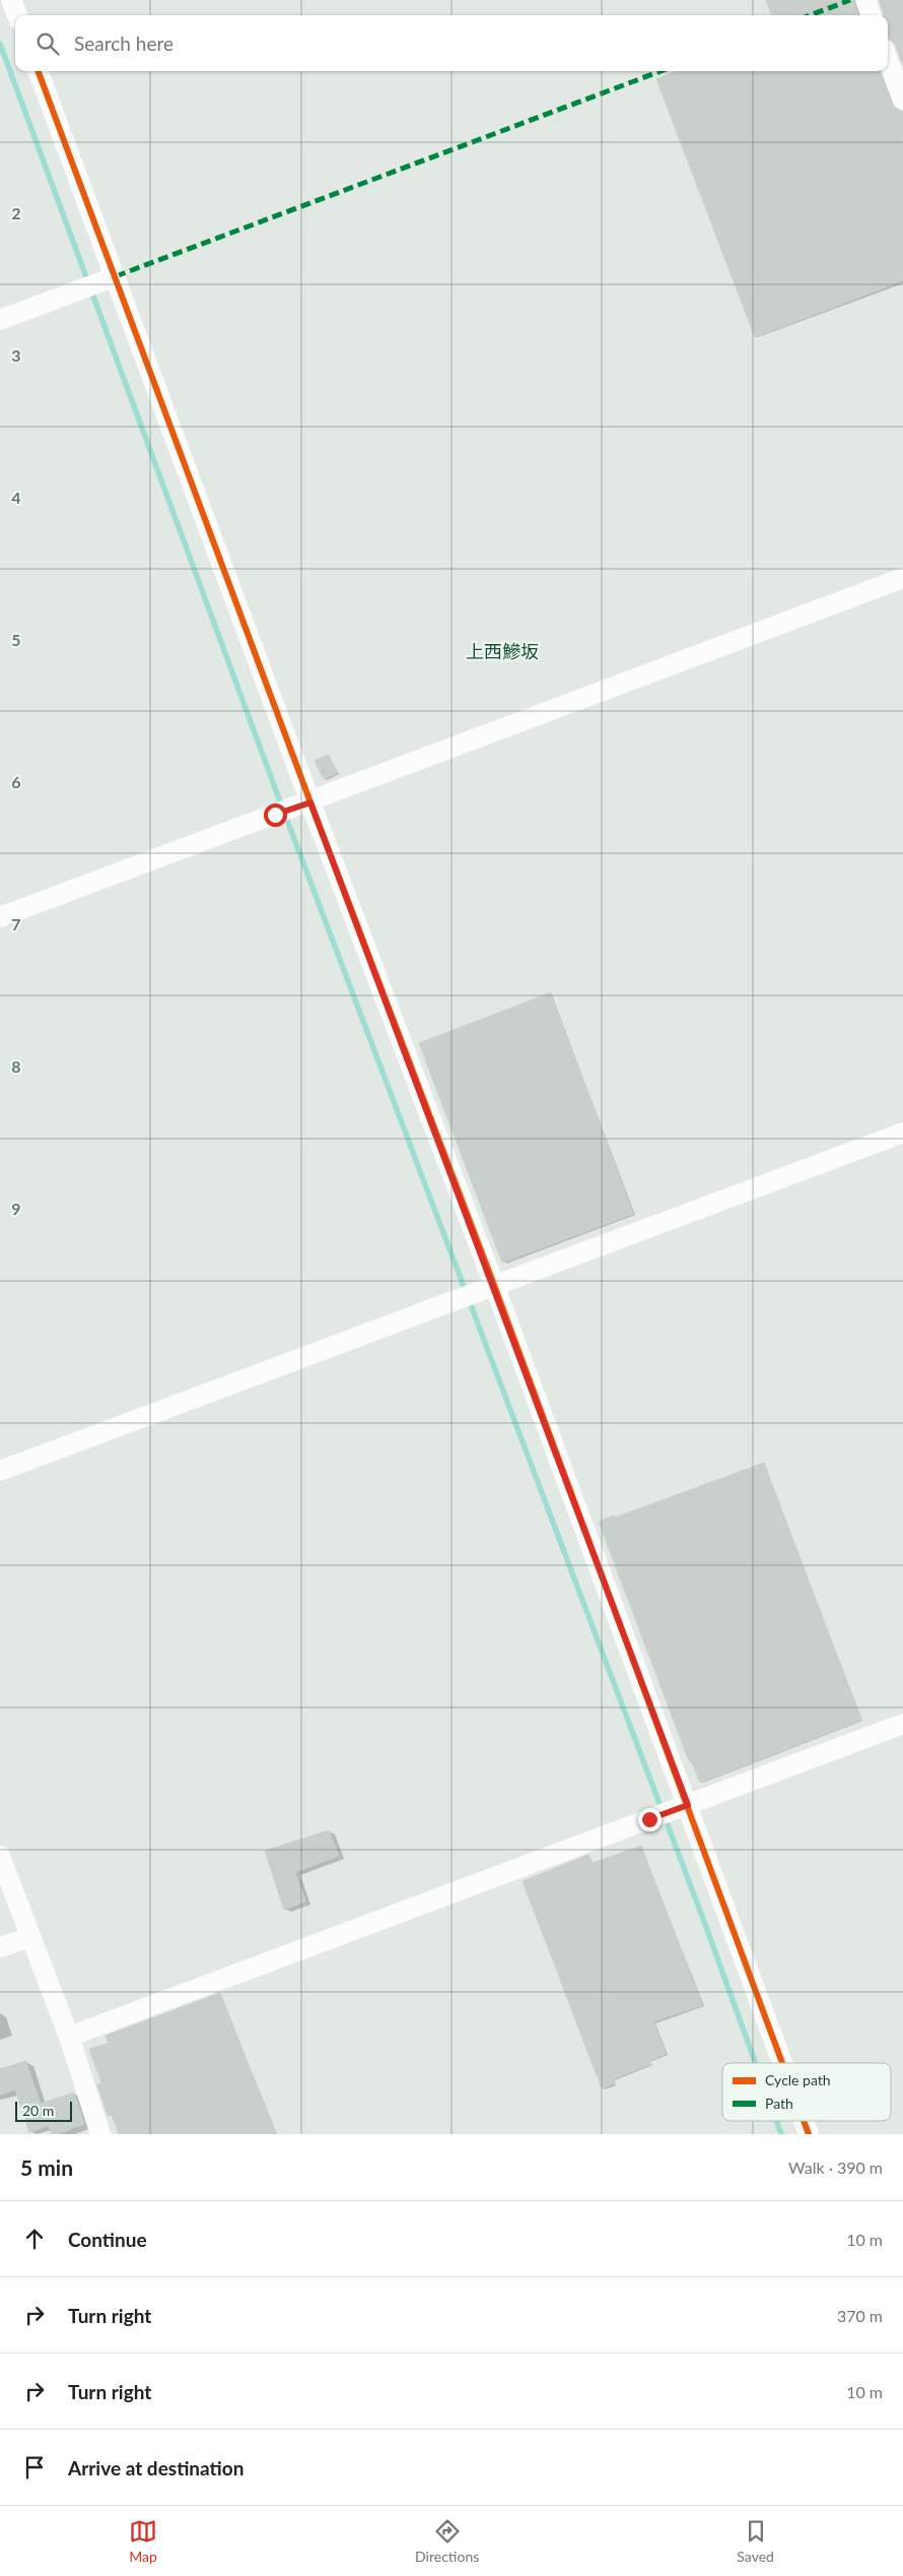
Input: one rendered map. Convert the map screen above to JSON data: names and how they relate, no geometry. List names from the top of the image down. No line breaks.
{"districts":["上西鰺坂"],"legend":["Cycle path","Path"],"scale_bar":"20 m","page":{"search":"Search here","scale":"20 m","heading":["5 min","Walk · 390 m"],"list":[["Continue","10 m"],["Turn right","370 m"],["Turn right","10 m"],"Arrive at destination"],"nav":["Map","Directions","Saved"]},"grid":{"rows":["2","3","4","5","6","7","8","9"]}}
